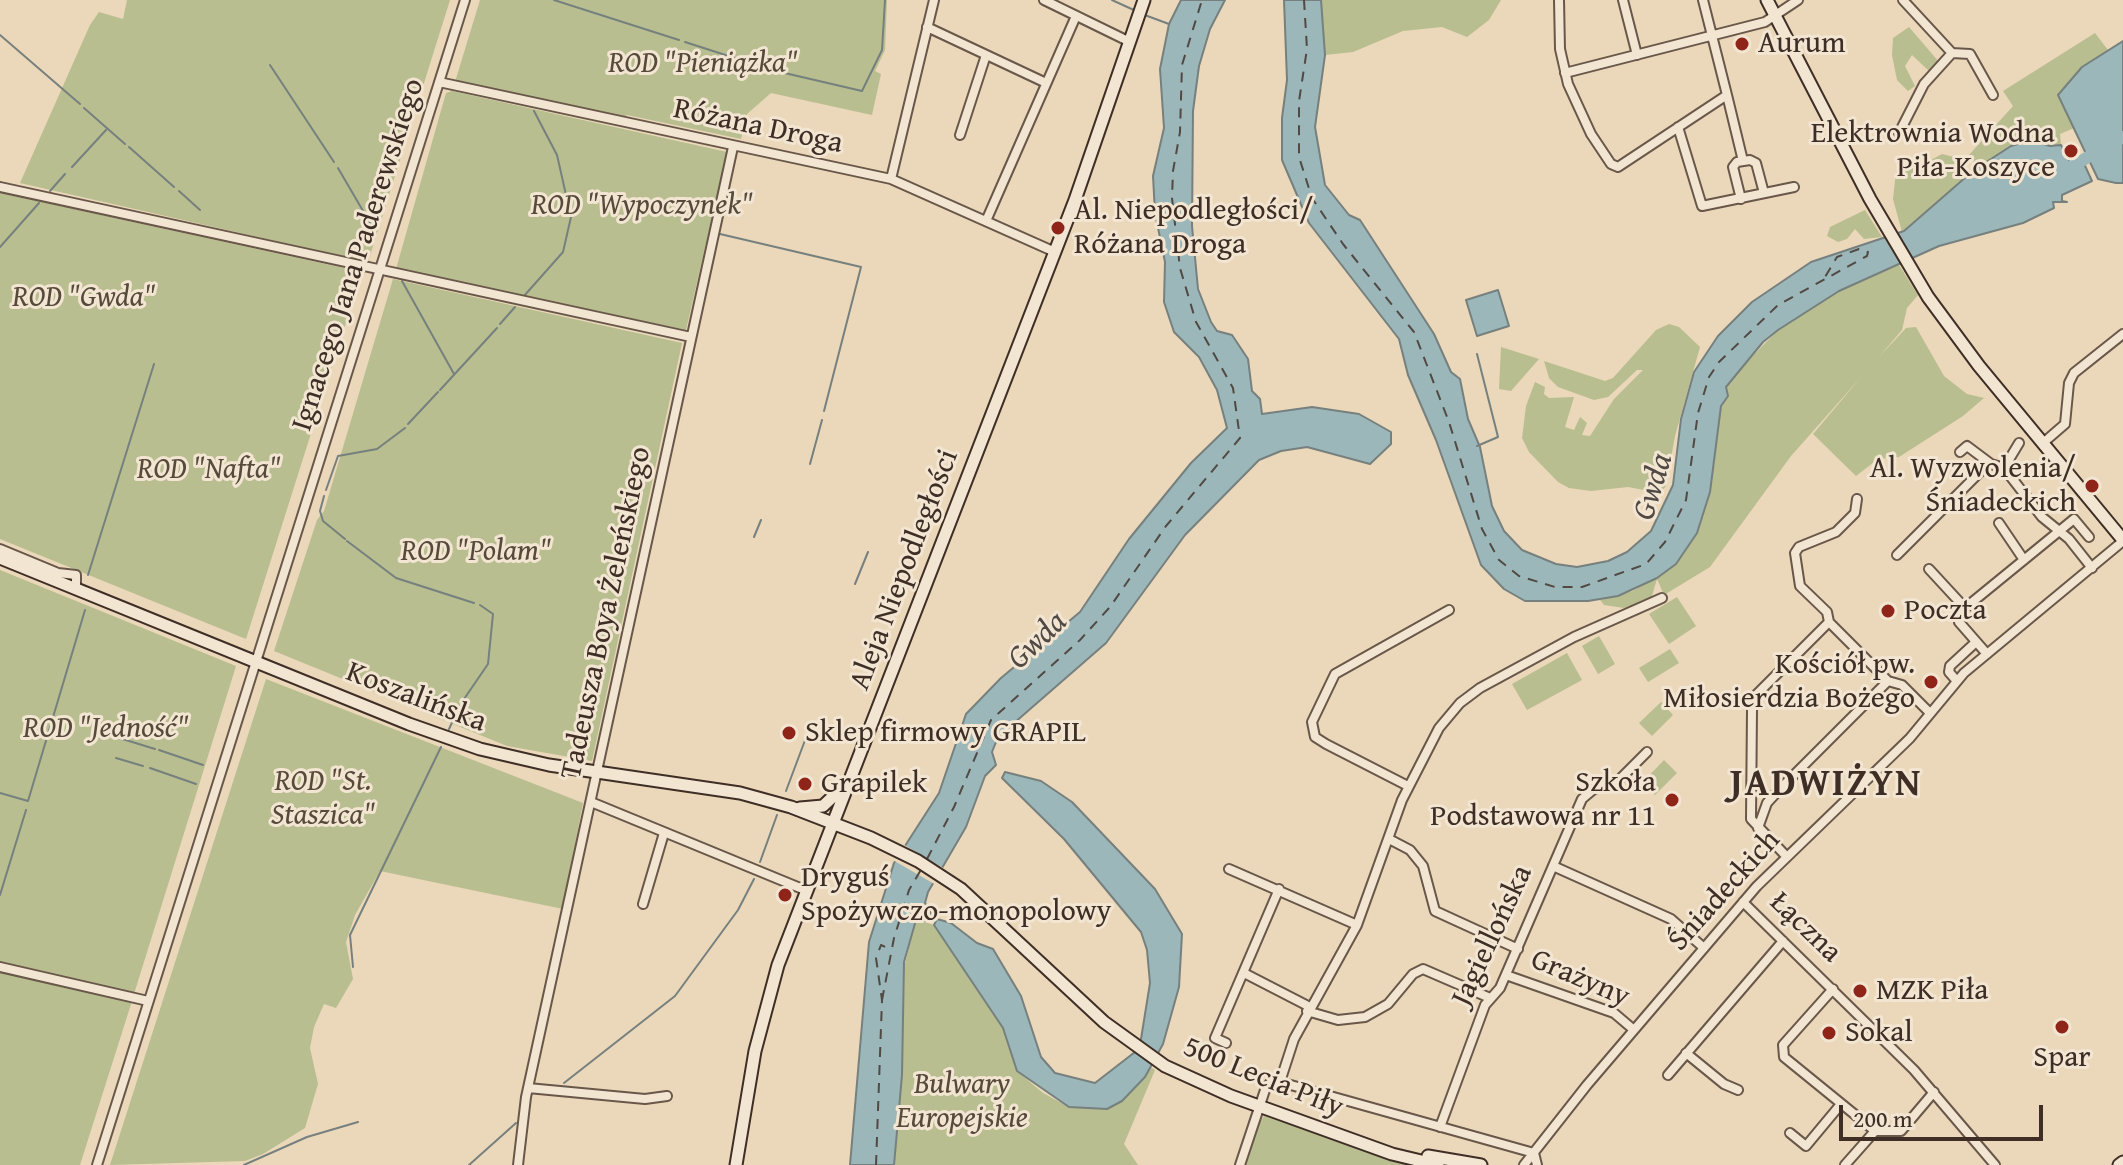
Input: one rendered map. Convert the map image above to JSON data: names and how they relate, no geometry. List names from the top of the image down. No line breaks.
{"streets":{"street":["Różana Droga","Ignacego Jana Paderewskiego","Aleja Niepodległości","Tadeusza Boya Żeleńskiego","Koszalińska","Śniadeckich","Łączna","Jagiellońska","Grażyny","500 Lecia Piły"]},"crossings":[["Różana Droga","Ignacego Jana Paderewskiego"],["Różana Droga","Aleja Niepodległości"],["Różana Droga","Tadeusza Boya Żeleńskiego"],["Ignacego Jana Paderewskiego","Koszalińska"],["Aleja Niepodległości","Koszalińska"],["Aleja Niepodległości","500 Lecia Piły"],["Tadeusza Boya Żeleńskiego","Koszalińska"],["Koszalińska","500 Lecia Piły"],["Śniadeckich","Łączna"],["Śniadeckich","Grażyny"],["Jagiellońska","Grażyny"]],"districts":["JADWIŻYN"],"water":["Gwda"],"parks":["ROD \"Pieniążka\"","ROD \"Wypoczynek\"","ROD \"Gwda\"","ROD \"Nafta\"","ROD \"Polam\"","ROD \"Jedność\"","ROD \"St. Staszica\"","Bulwary Europejskie"],"places":["Aurum","Elektrownia Wodna Piła-Koszyce","Al. Niepodległości/ Różana Droga","Al. Wyzwolenia/ Śniadeckich","Poczta","Kościół pw. Miłosierdzia Bożego","Sklep firmowy GRAPIL","Grapilek","Szkoła Podstawowa nr 11","Dryguś Spożywczo-monopolowy","MZK Piła","Spar","Sokal"],"scale_bar":"200 m"}
